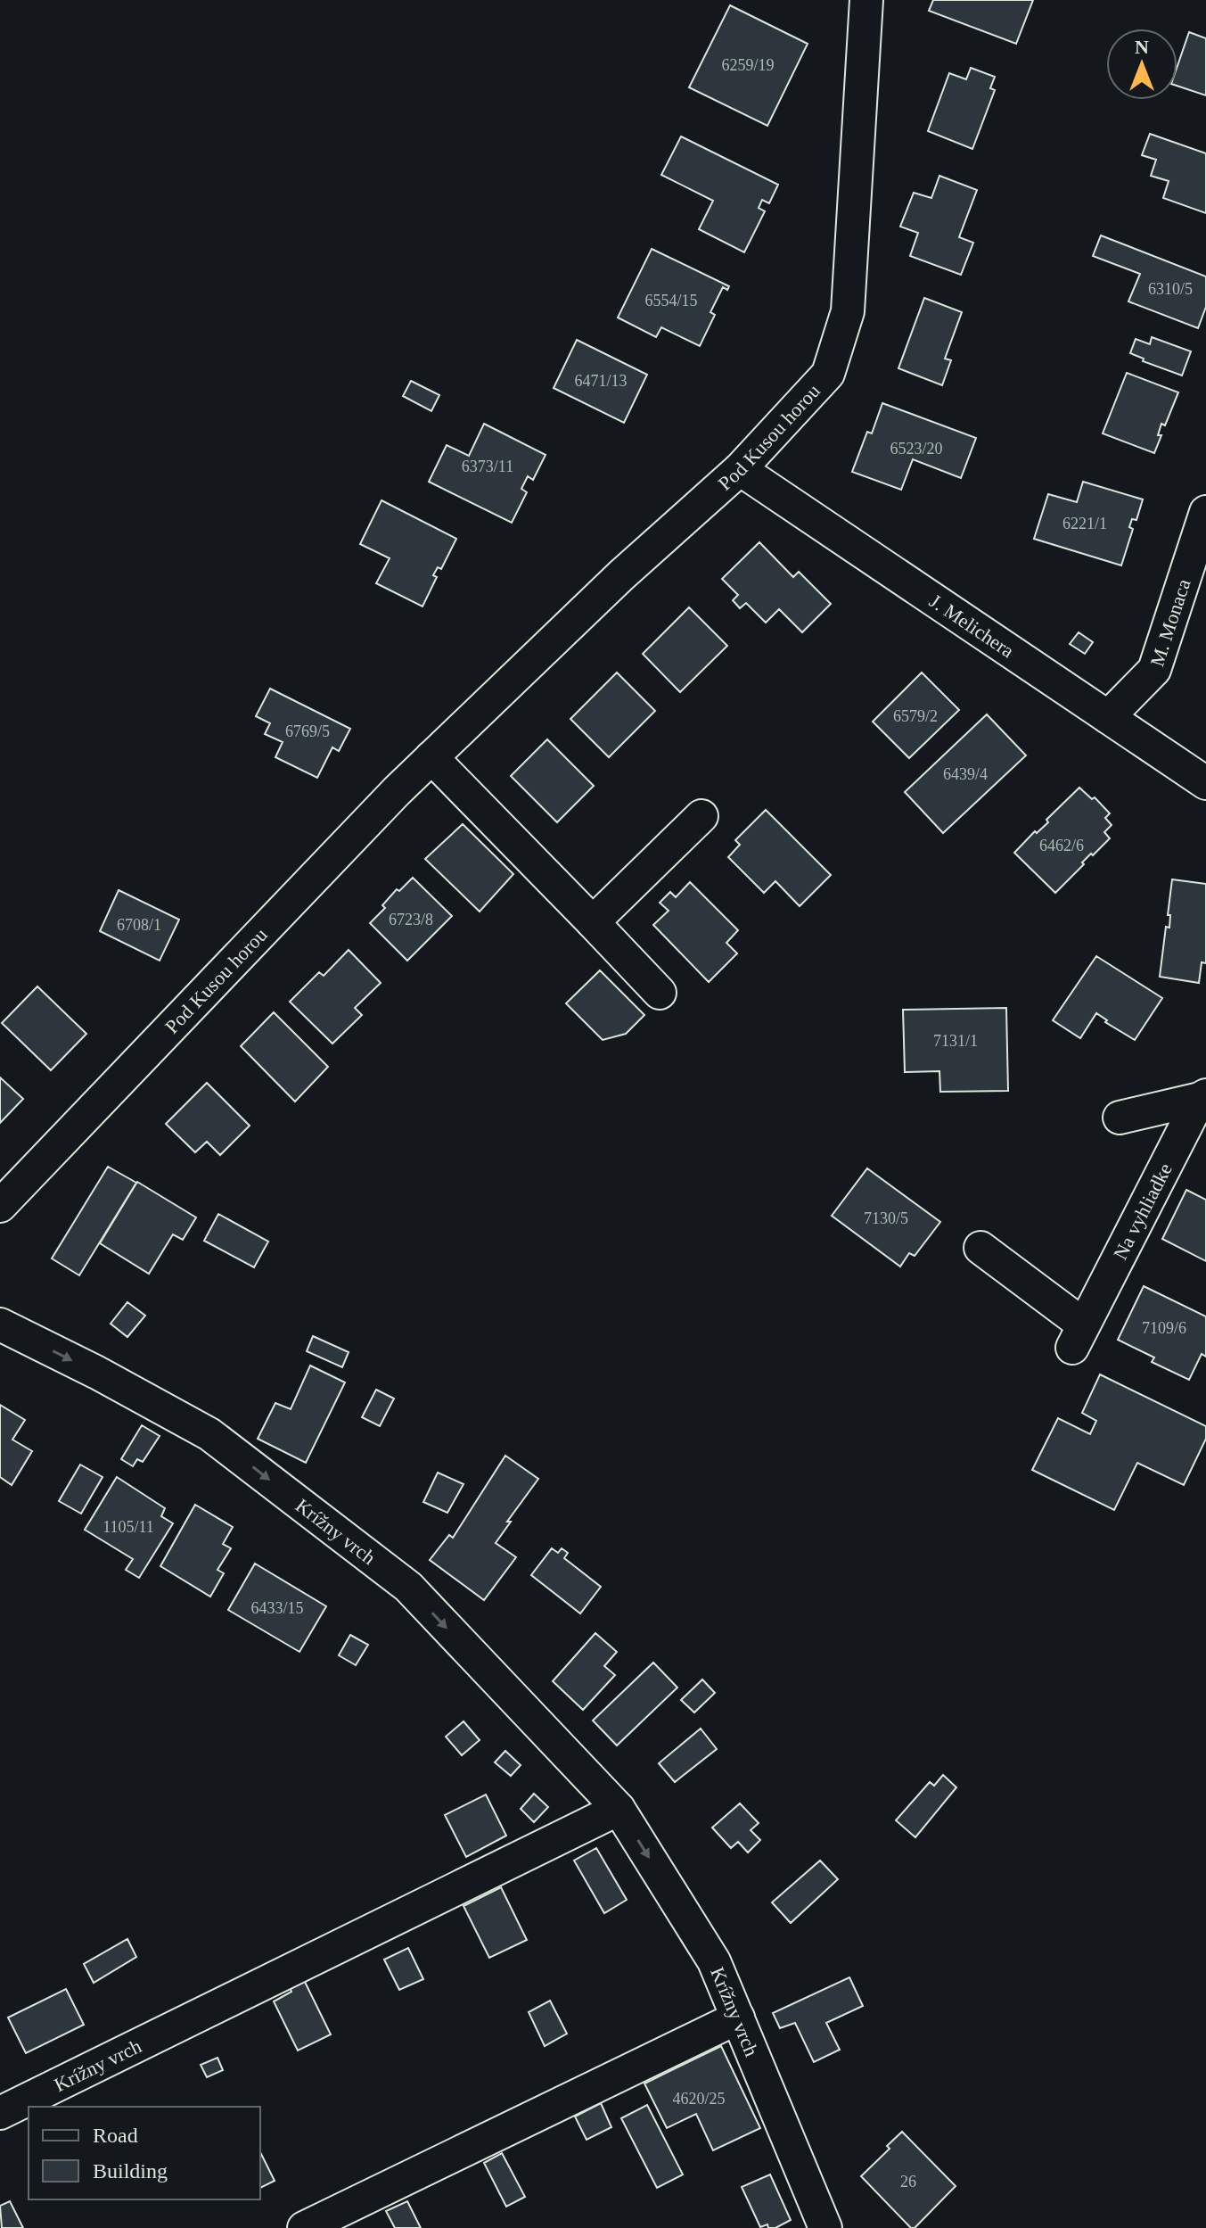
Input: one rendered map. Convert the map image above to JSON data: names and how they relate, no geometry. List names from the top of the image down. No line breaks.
{"streets":{"street":["Pod Kusou horou","M. Monaca","J. Melichera","Na vyhliadke","Krížny vrch"]},"crossings":[["Pod Kusou horou","J. Melichera"],["M. Monaca","J. Melichera"]],"one_way":["Krížny vrch"],"house_numbers":["6259/19","6310/5","6554/15","6471/13","6523/20","6373/11","6221/1","6579/2","6769/5","6439/4","6462/6","6723/8","6708/1","7131/1","7130/5","7109/6","1105/11","6433/15","4620/25","26"],"legend":["Road","Building"],"north":"top"}
